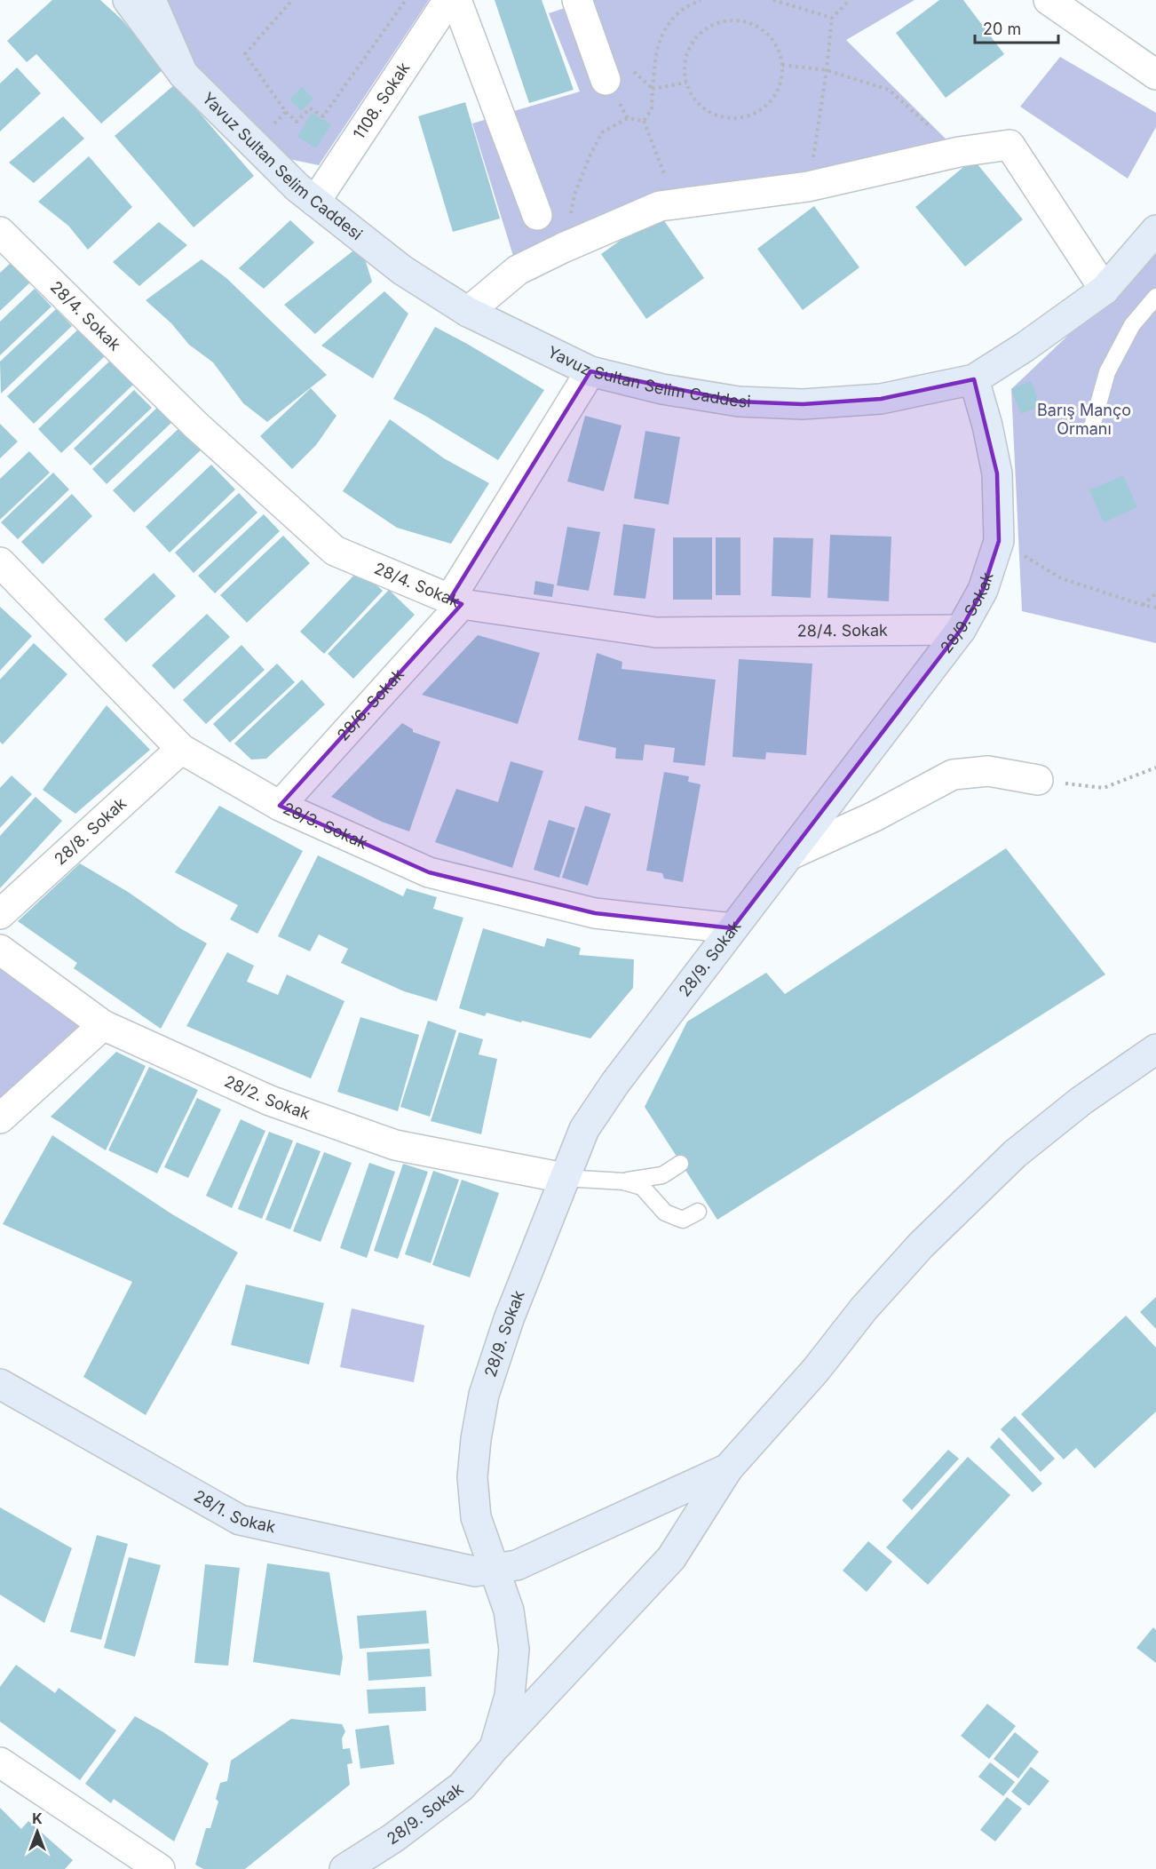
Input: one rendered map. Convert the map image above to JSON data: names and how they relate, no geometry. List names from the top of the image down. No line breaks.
{"streets":{"street":["1108. Sokak","Yavuz Sultan Selim Caddesi","28/4. Sokak","28/9. Sokak","28/6. Sokak","28/3. Sokak","28/8. Sokak","28/2. Sokak","28/1. Sokak"]},"crossings":[["1108. Sokak","Yavuz Sultan Selim Caddesi"],["Yavuz Sultan Selim Caddesi","28/9. Sokak"],["Yavuz Sultan Selim Caddesi","28/6. Sokak"],["28/4. Sokak","28/9. Sokak"],["28/4. Sokak","28/6. Sokak"],["28/9. Sokak","28/3. Sokak"],["28/9. Sokak","28/2. Sokak"],["28/9. Sokak","28/1. Sokak"],["28/6. Sokak","28/3. Sokak"],["28/3. Sokak","28/8. Sokak"]],"parks":["Barış Manço Ormanı"],"scale_bar":"20 m","north":"top"}
